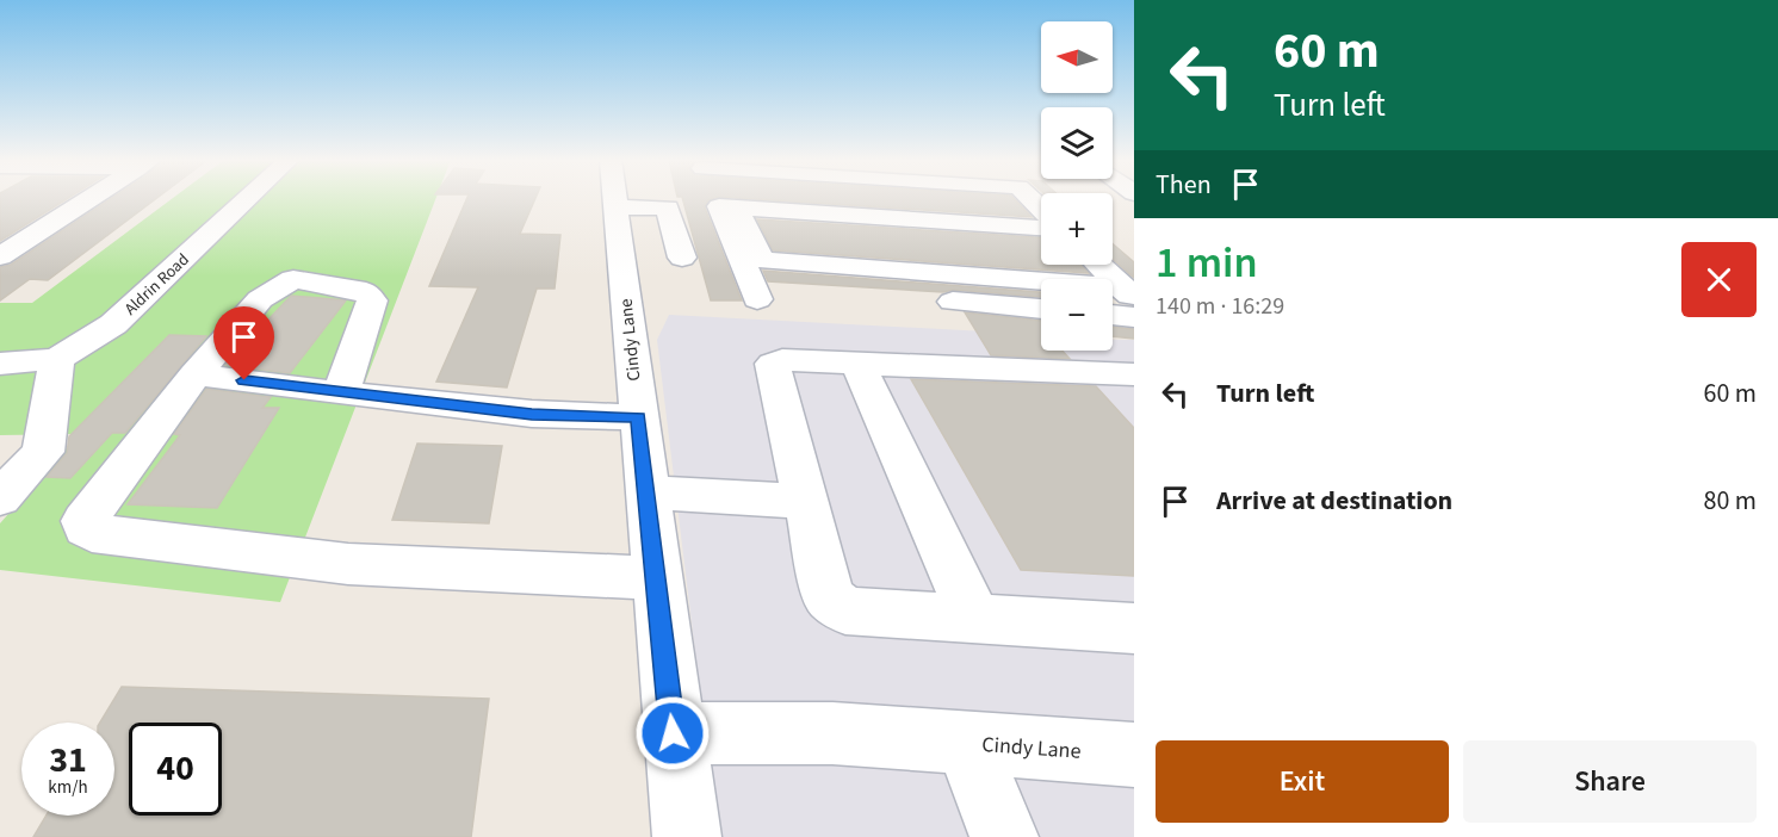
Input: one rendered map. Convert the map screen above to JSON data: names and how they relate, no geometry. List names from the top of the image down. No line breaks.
{"streets":{"street":["Aldrin Road","Cindy Lane"]},"north":"left","page":{"turn":["60 m","Turn left"],"map_buttons":["+","−"],"then":"Then","heading":["1 min","140 m · 16:29"],"list":[{"name":"Turn left","value":"60 m"},{"name":"Arrive at destination","value":"80 m"}],"speed":"31 km/h","limit":"40","buttons":["Exit","Share"]}}
